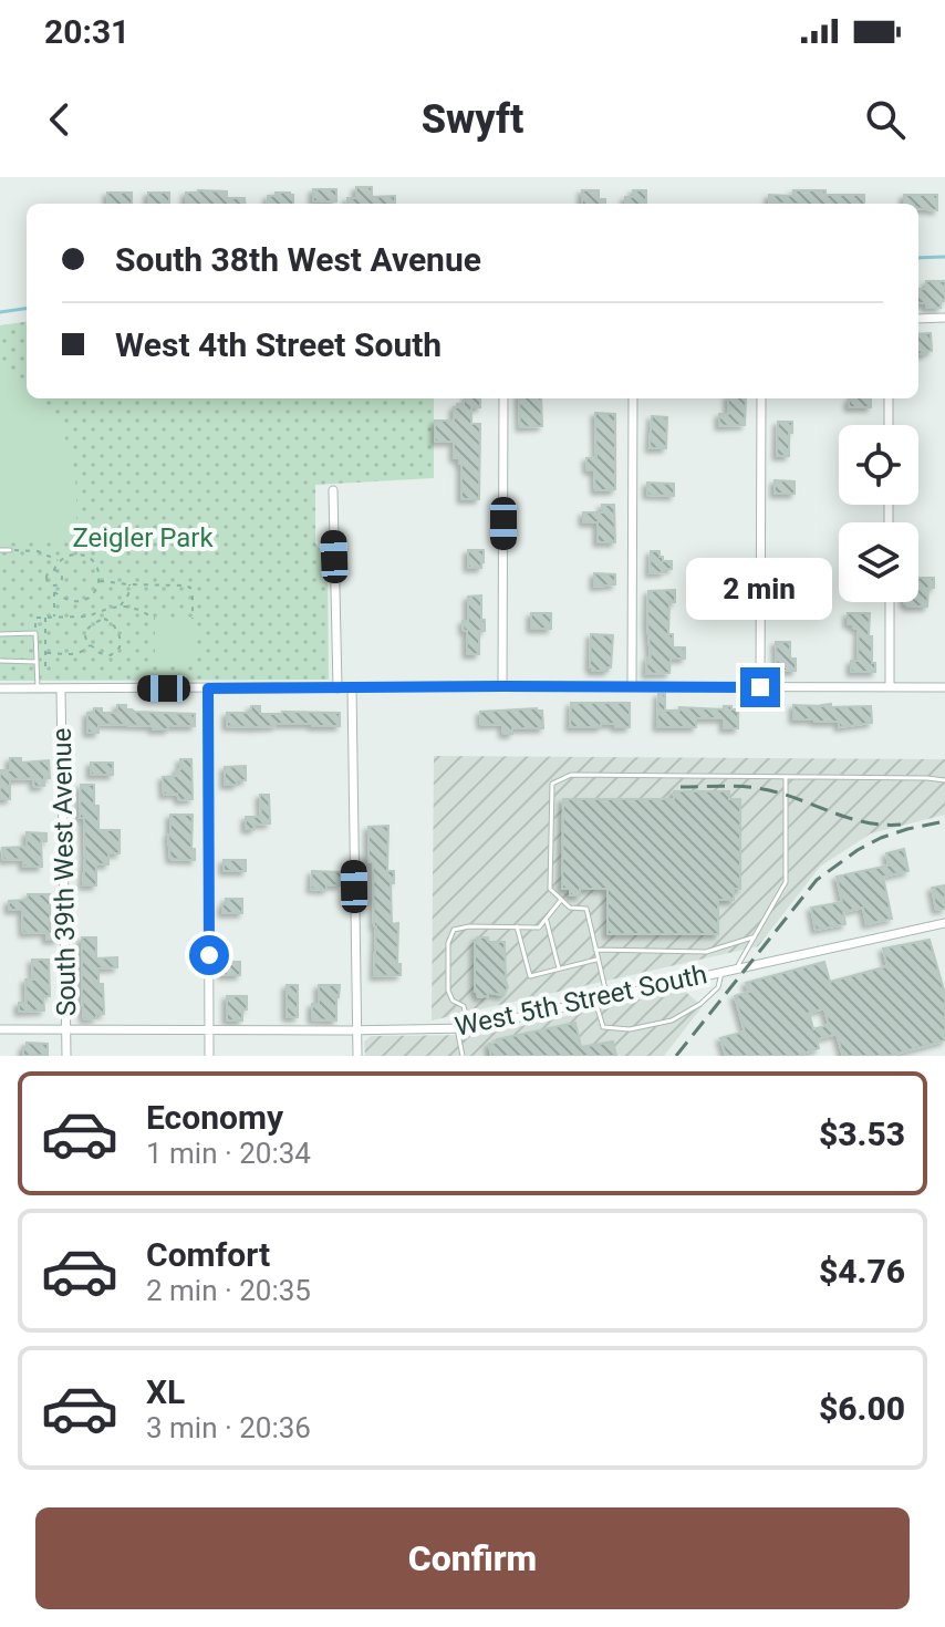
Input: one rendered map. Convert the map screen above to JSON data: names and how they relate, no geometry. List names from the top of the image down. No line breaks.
{"streets":{"street":["South 39th West Avenue","West 5th Street South"]},"crossings":[["South 39th West Avenue","West 5th Street South"]],"parks":["Zeigler Park"],"page":{"status":"20:31","header":"Swyft","banner":["South 38th West Avenue","West 4th Street South"],"bubble":"2 min","list":[{"name":"Economy","note":"1 min · 20:34","value":"$3.53"},{"name":"Comfort","note":"2 min · 20:35","value":"$4.76"},{"name":"XL","note":"3 min · 20:36","value":"$6.00"}],"buttons":"Confirm"}}
